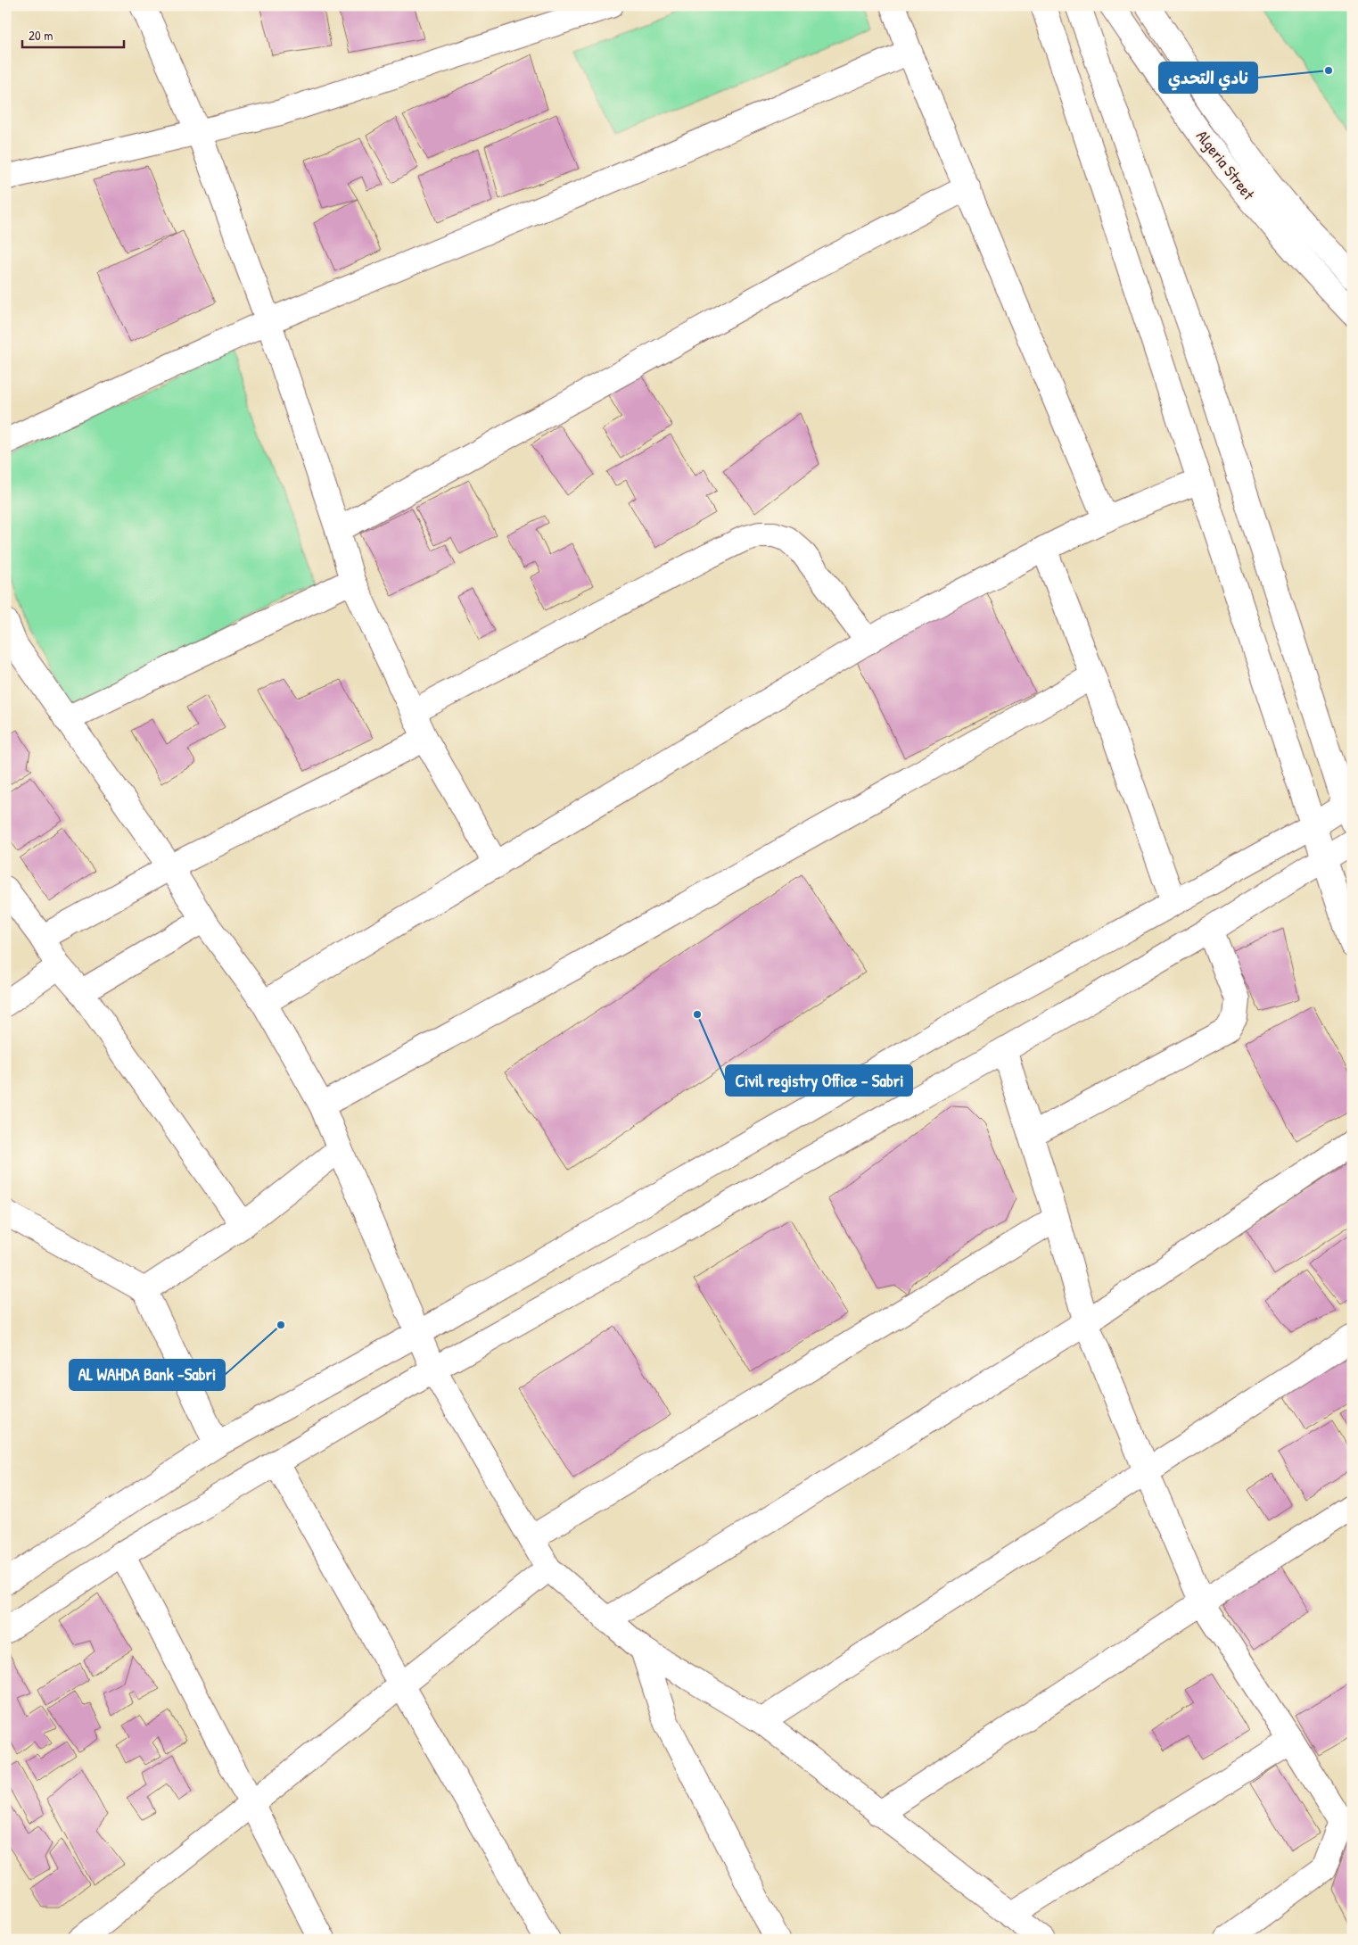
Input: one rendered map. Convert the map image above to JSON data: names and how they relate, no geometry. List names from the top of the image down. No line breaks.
{"streets":{"street":["Algeria Street"]},"places":["نادي التحدي","Civil registry Office - Sabri","AL WAHDA Bank -Sabri"],"scale_bar":"20 m"}
